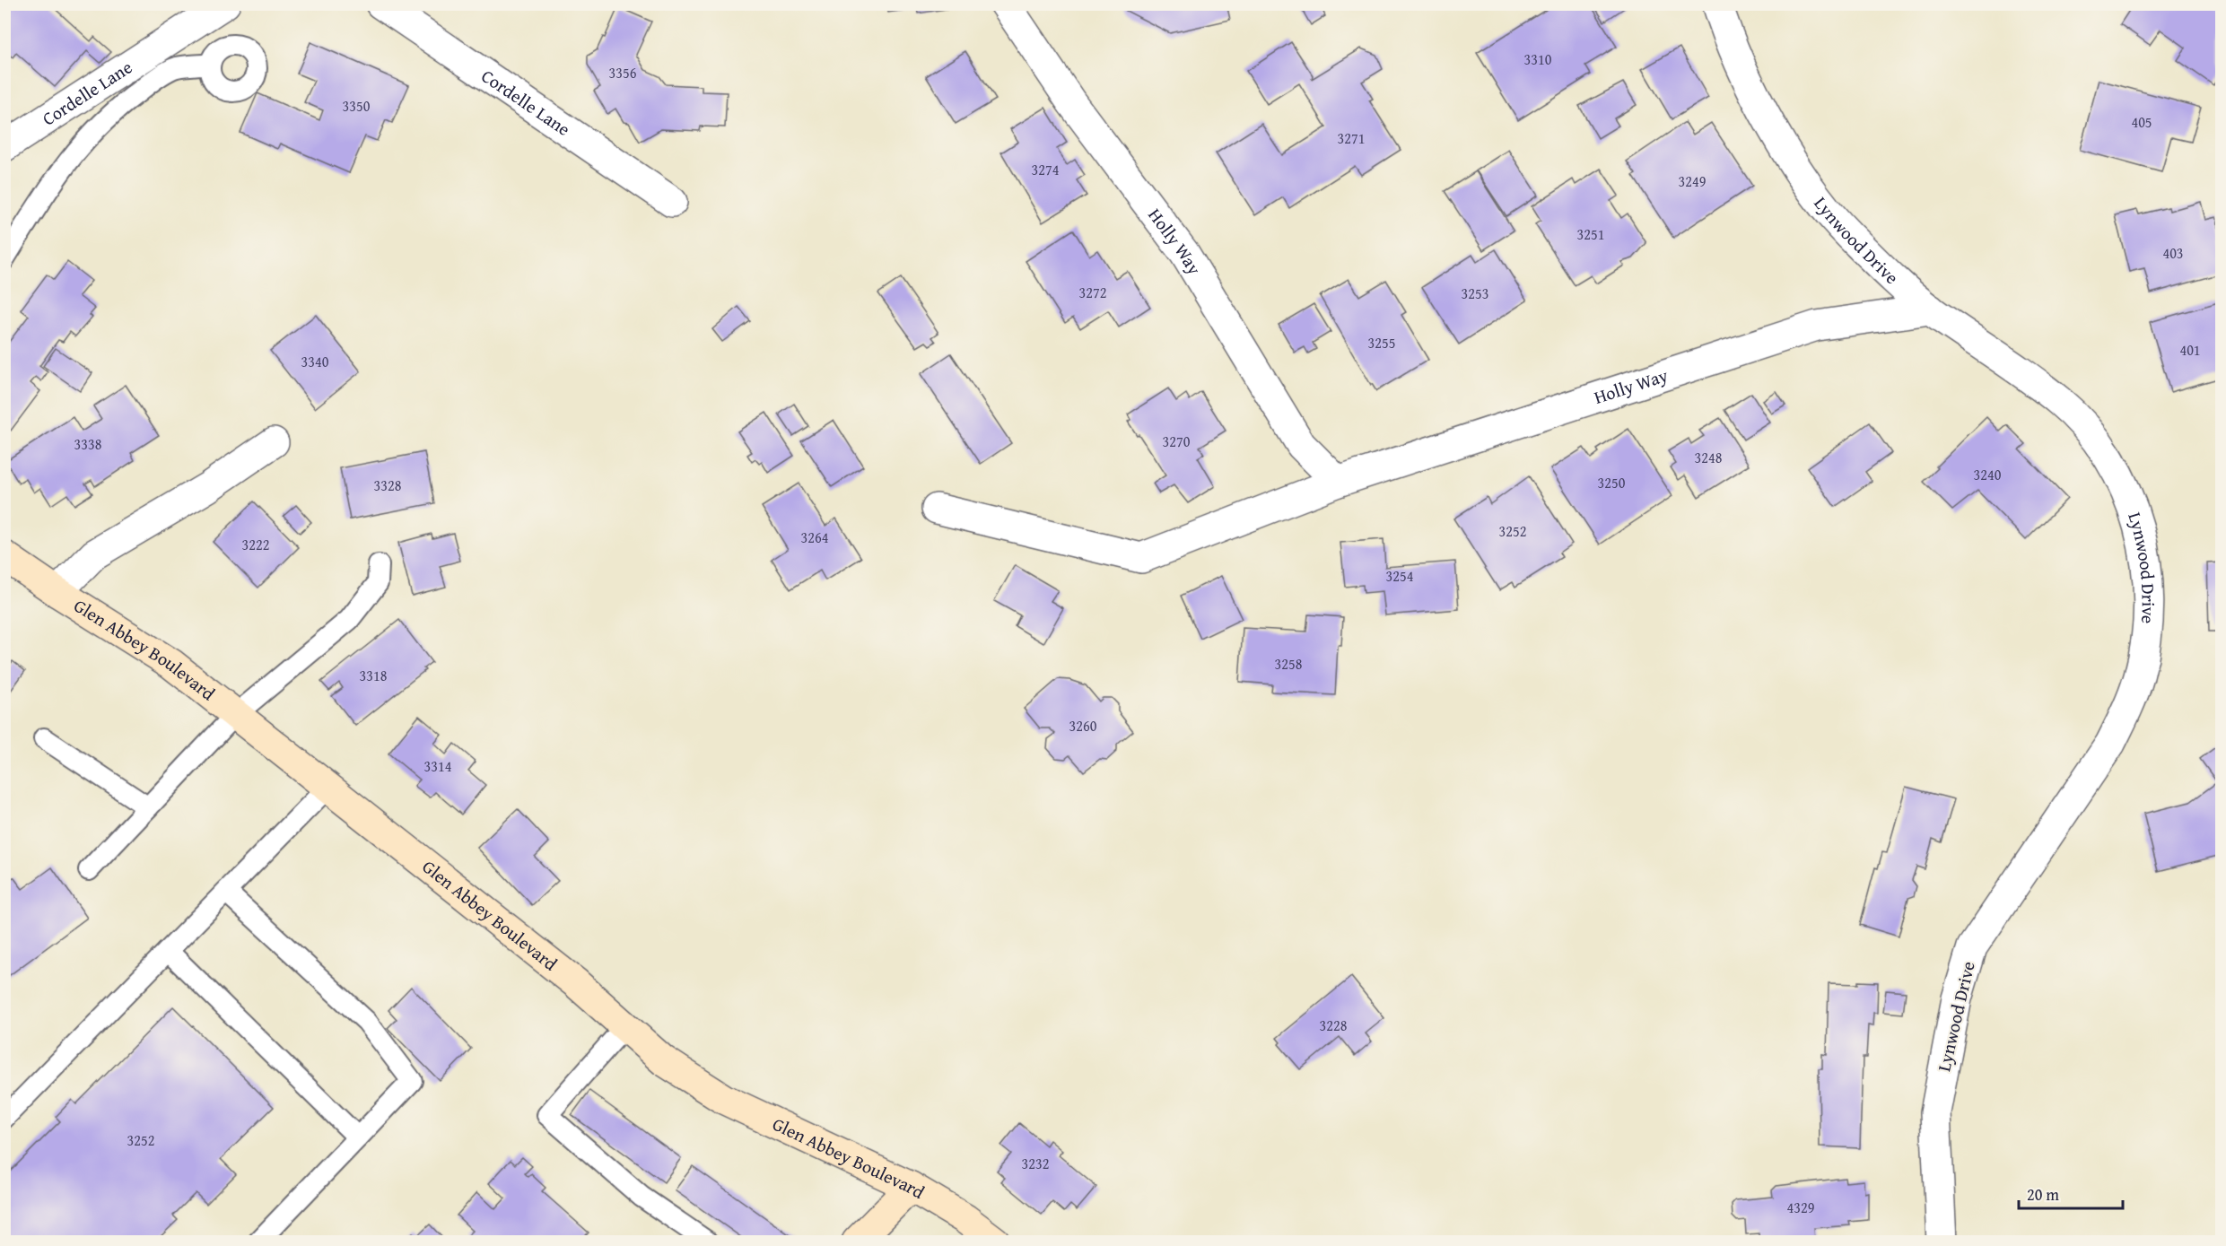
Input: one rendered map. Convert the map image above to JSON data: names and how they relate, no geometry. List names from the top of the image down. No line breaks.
{"streets":{"street":["Cordelle Lane","Lynwood Drive","Holly Way","Glen Abbey Boulevard"]},"crossings":[["Lynwood Drive","Holly Way"]],"house_numbers":["3310","3356","3350","405","3271","3274","3249","3251","403","3272","3253","3255","401","3340","3270","3338","3248","3240","3250","3328","3252","3264","3222","3254","3258","3318","3260","3314","3228","3252","3232","4329"],"scale_bar":"20 m"}
